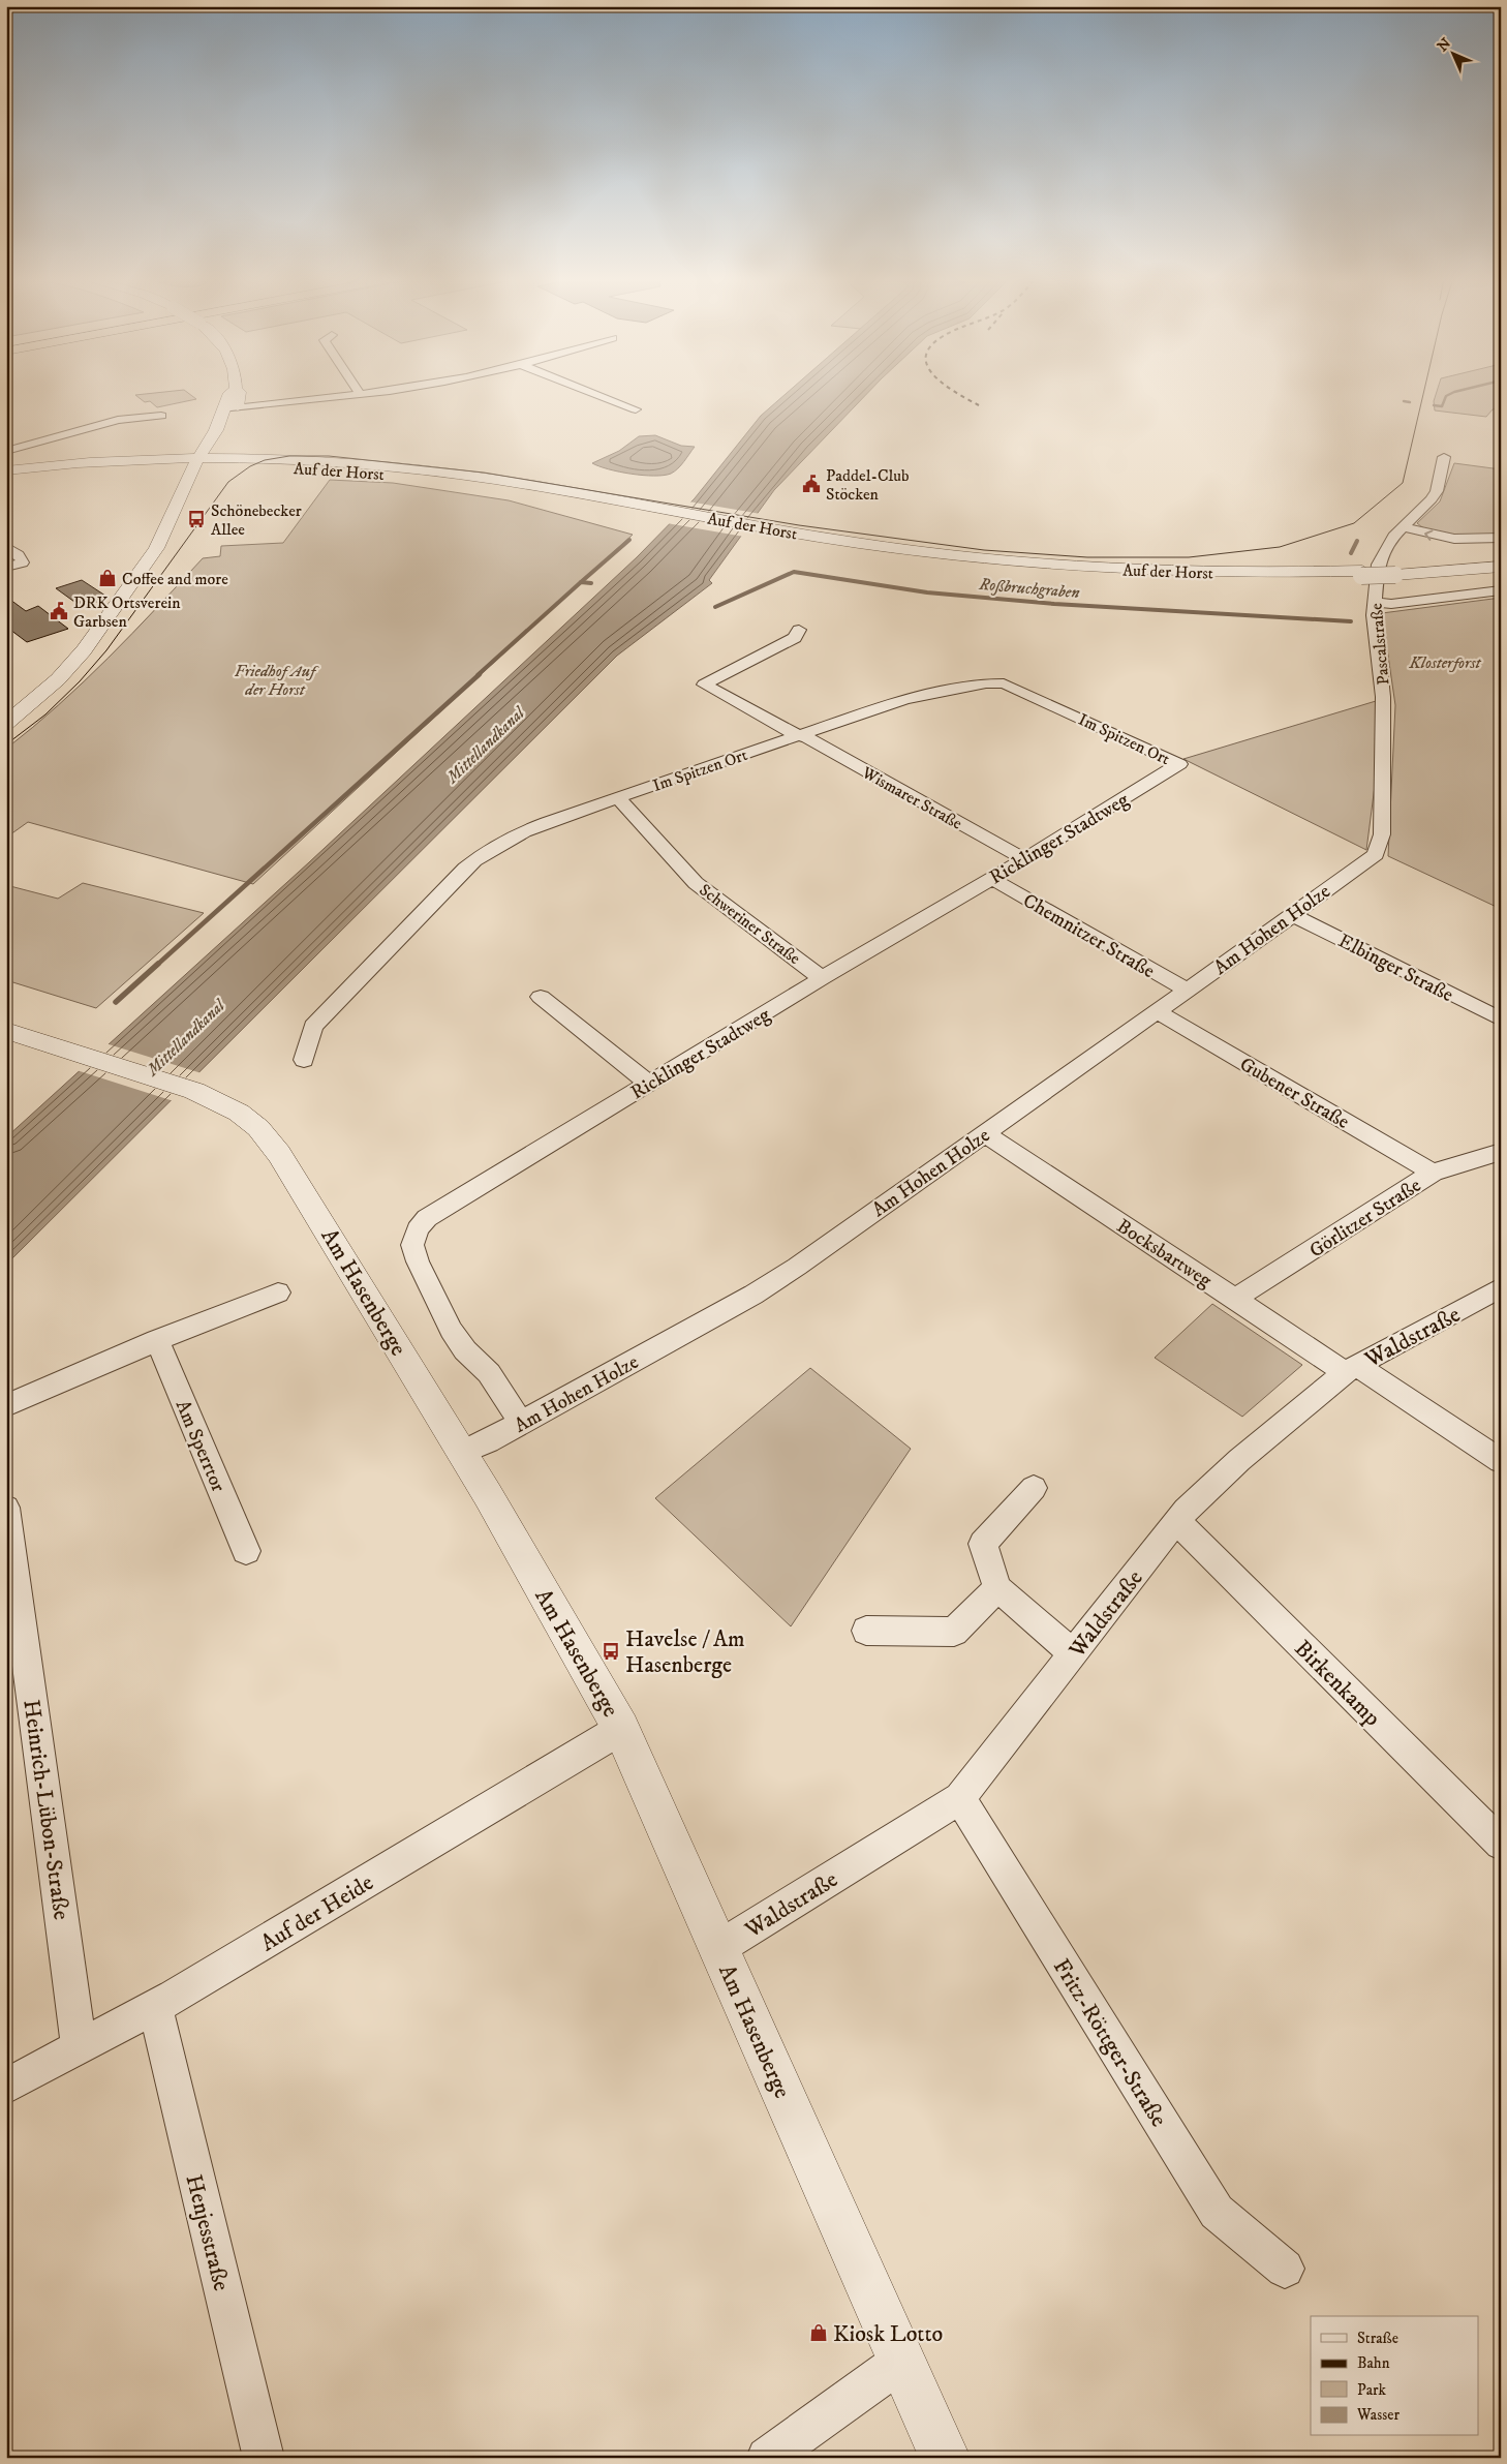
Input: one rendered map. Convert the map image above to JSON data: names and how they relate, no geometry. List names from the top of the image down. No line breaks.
{"streets":{"street":["Auf der Horst","Pascalstraße","Im Spitzen Ort","Wismarer Straße","Ricklinger Stadtweg","Schweriner Straße","Am Hohen Holze","Chemnitzer Straße","Elbinger Straße","Gubener Straße","Görlitzer Straße","Bocksbartweg","Am Hasenberge","Waldstraße","Am Sperrtor","Birkenkamp","Heinrich-Lübon-Straße","Auf der Heide","Fritz-Röttger-Straße","Henjesstraße"]},"crossings":[["Pascalstraße","Am Hohen Holze"],["Im Spitzen Ort","Wismarer Straße"],["Im Spitzen Ort","Ricklinger Stadtweg"],["Im Spitzen Ort","Schweriner Straße"],["Wismarer Straße","Ricklinger Stadtweg"],["Ricklinger Stadtweg","Schweriner Straße"],["Ricklinger Stadtweg","Am Hohen Holze"],["Ricklinger Stadtweg","Chemnitzer Straße"],["Am Hohen Holze","Chemnitzer Straße"],["Am Hohen Holze","Elbinger Straße"],["Am Hohen Holze","Gubener Straße"],["Am Hohen Holze","Bocksbartweg"],["Am Hohen Holze","Am Hasenberge"],["Gubener Straße","Görlitzer Straße"],["Görlitzer Straße","Bocksbartweg"],["Bocksbartweg","Waldstraße"],["Am Hasenberge","Waldstraße"],["Am Hasenberge","Auf der Heide"],["Waldstraße","Birkenkamp"],["Waldstraße","Fritz-Röttger-Straße"],["Heinrich-Lübon-Straße","Auf der Heide"],["Auf der Heide","Henjesstraße"]],"water":["Roßbruchgraben","Mittellandkanal"],"parks":["Klosterforst","Friedhof Auf der Horst"],"places":{"public building":["Paddel-Club Stöcken","DRK Ortsverein Garbsen"],"bus stop":["Schönebecker Allee","Havelse / Am Hasenberge"],"shop":["Coffee and more","Kiosk Lotto"]},"legend":["Straße","Bahn","Park","Wasser"],"north":"top left"}
